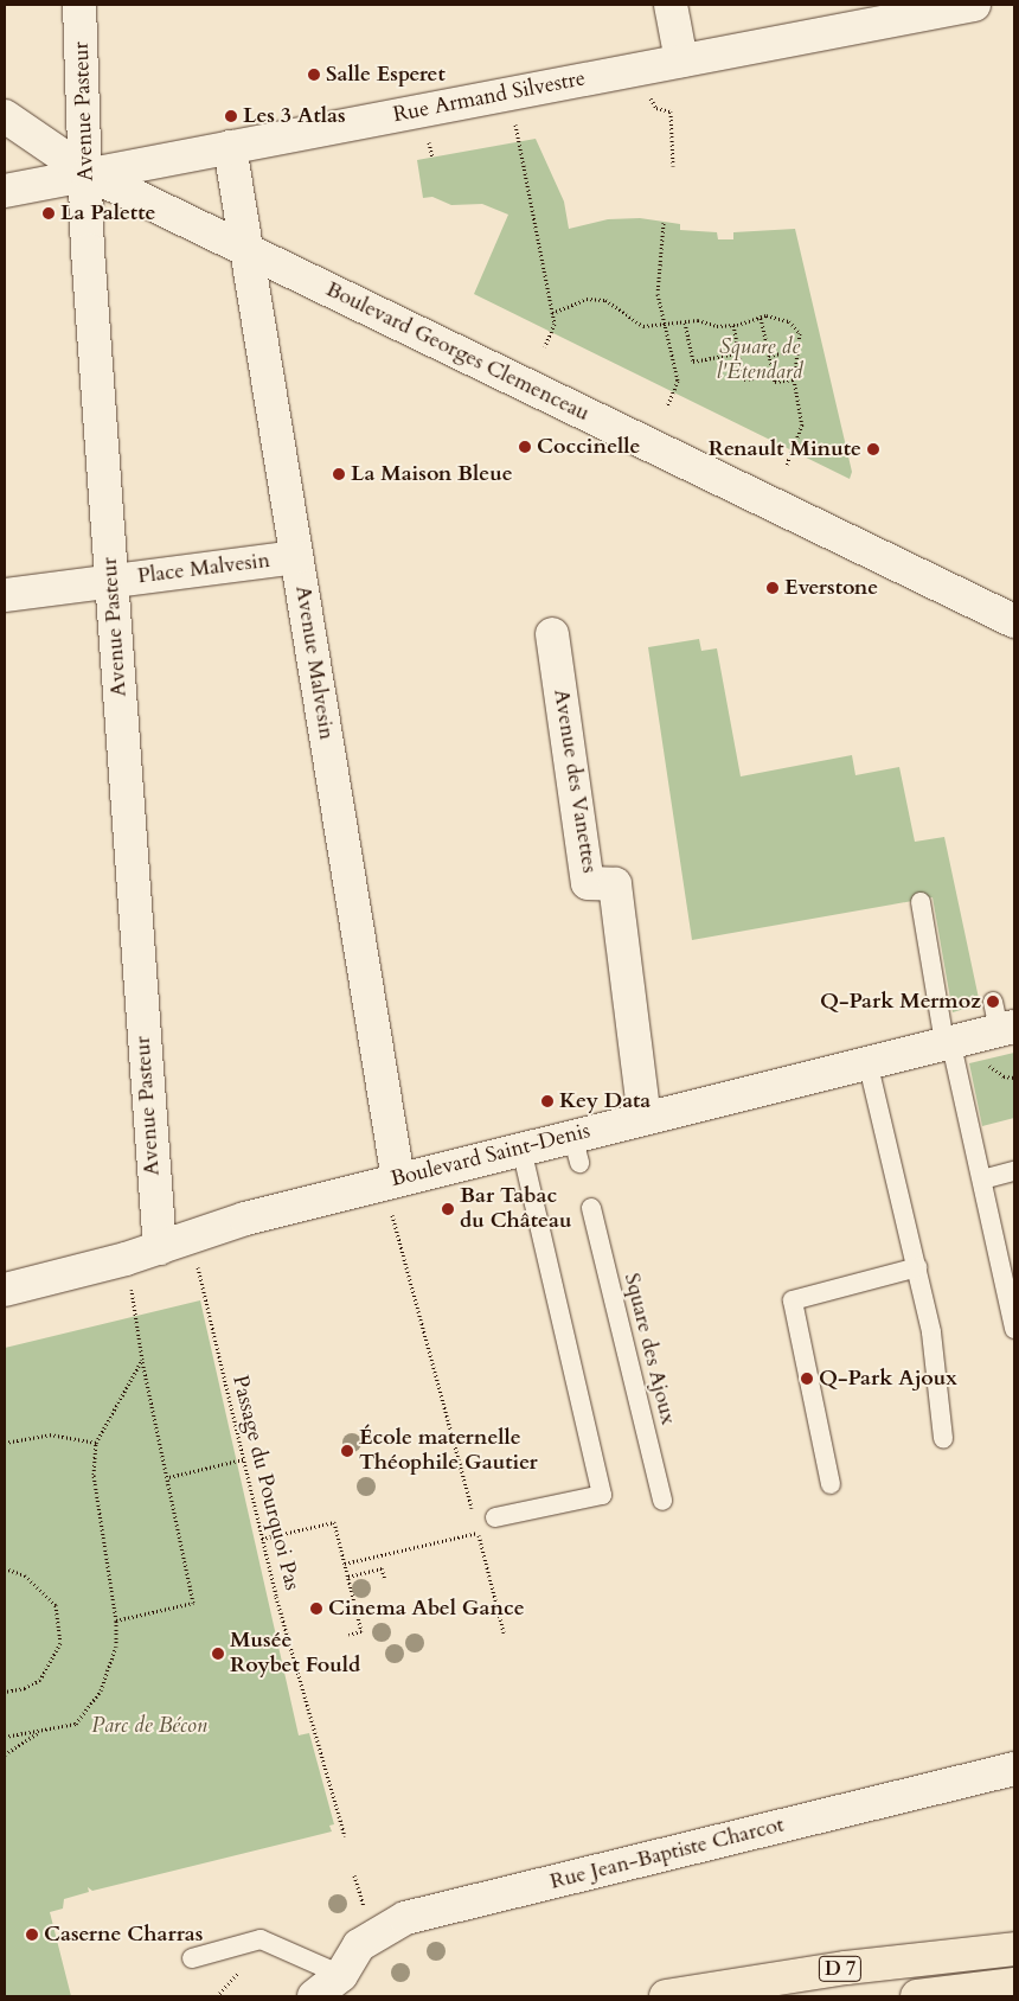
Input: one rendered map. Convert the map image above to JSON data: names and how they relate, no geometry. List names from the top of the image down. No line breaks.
{"streets":{"main road":["D 7"],"street":["Rue Armand Silvestre","Avenue Pasteur","Boulevard Georges Clemenceau","Place Malvesin","Avenue Malvesin","Avenue des Vanettes","Boulevard Saint-Denis","Rue Jean-Baptiste Charcot"],"lane":["Square des Ajoux"],"path":["Passage du Pourquoi Pas"]},"crossings":[["Rue Armand Silvestre","Avenue Pasteur"],["Rue Armand Silvestre","Boulevard Georges Clemenceau"],["Rue Armand Silvestre","Avenue Malvesin"],["Avenue Pasteur","Boulevard Georges Clemenceau"],["Avenue Pasteur","Place Malvesin"],["Avenue Pasteur","Boulevard Saint-Denis"],["Boulevard Georges Clemenceau","Avenue Malvesin"],["Place Malvesin","Avenue Malvesin"],["Avenue Malvesin","Boulevard Saint-Denis"],["Avenue des Vanettes","Boulevard Saint-Denis"],["Boulevard Saint-Denis","Passage du Pourquoi Pas"]],"parks":["Square de l'Etendard","Parc de Bécon"],"places":["Salle Esperet","Les 3 Atlas","La Palette","Coccinelle","Renault Minute","La Maison Bleue","Everstone","Q-Park Mermoz","Key Data","Bar Tabac du Château","Q-Park Ajoux","École maternelle Théophile Gautier","Cinema Abel Gance","Musée Roybet Fould","Caserne Charras"]}
